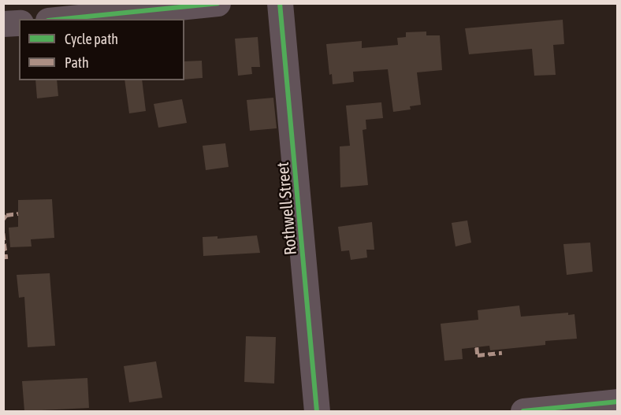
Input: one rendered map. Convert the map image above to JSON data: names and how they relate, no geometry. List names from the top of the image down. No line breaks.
{"streets":{"street":["Rothwell Street"]},"legend":["Cycle path","Path"]}
